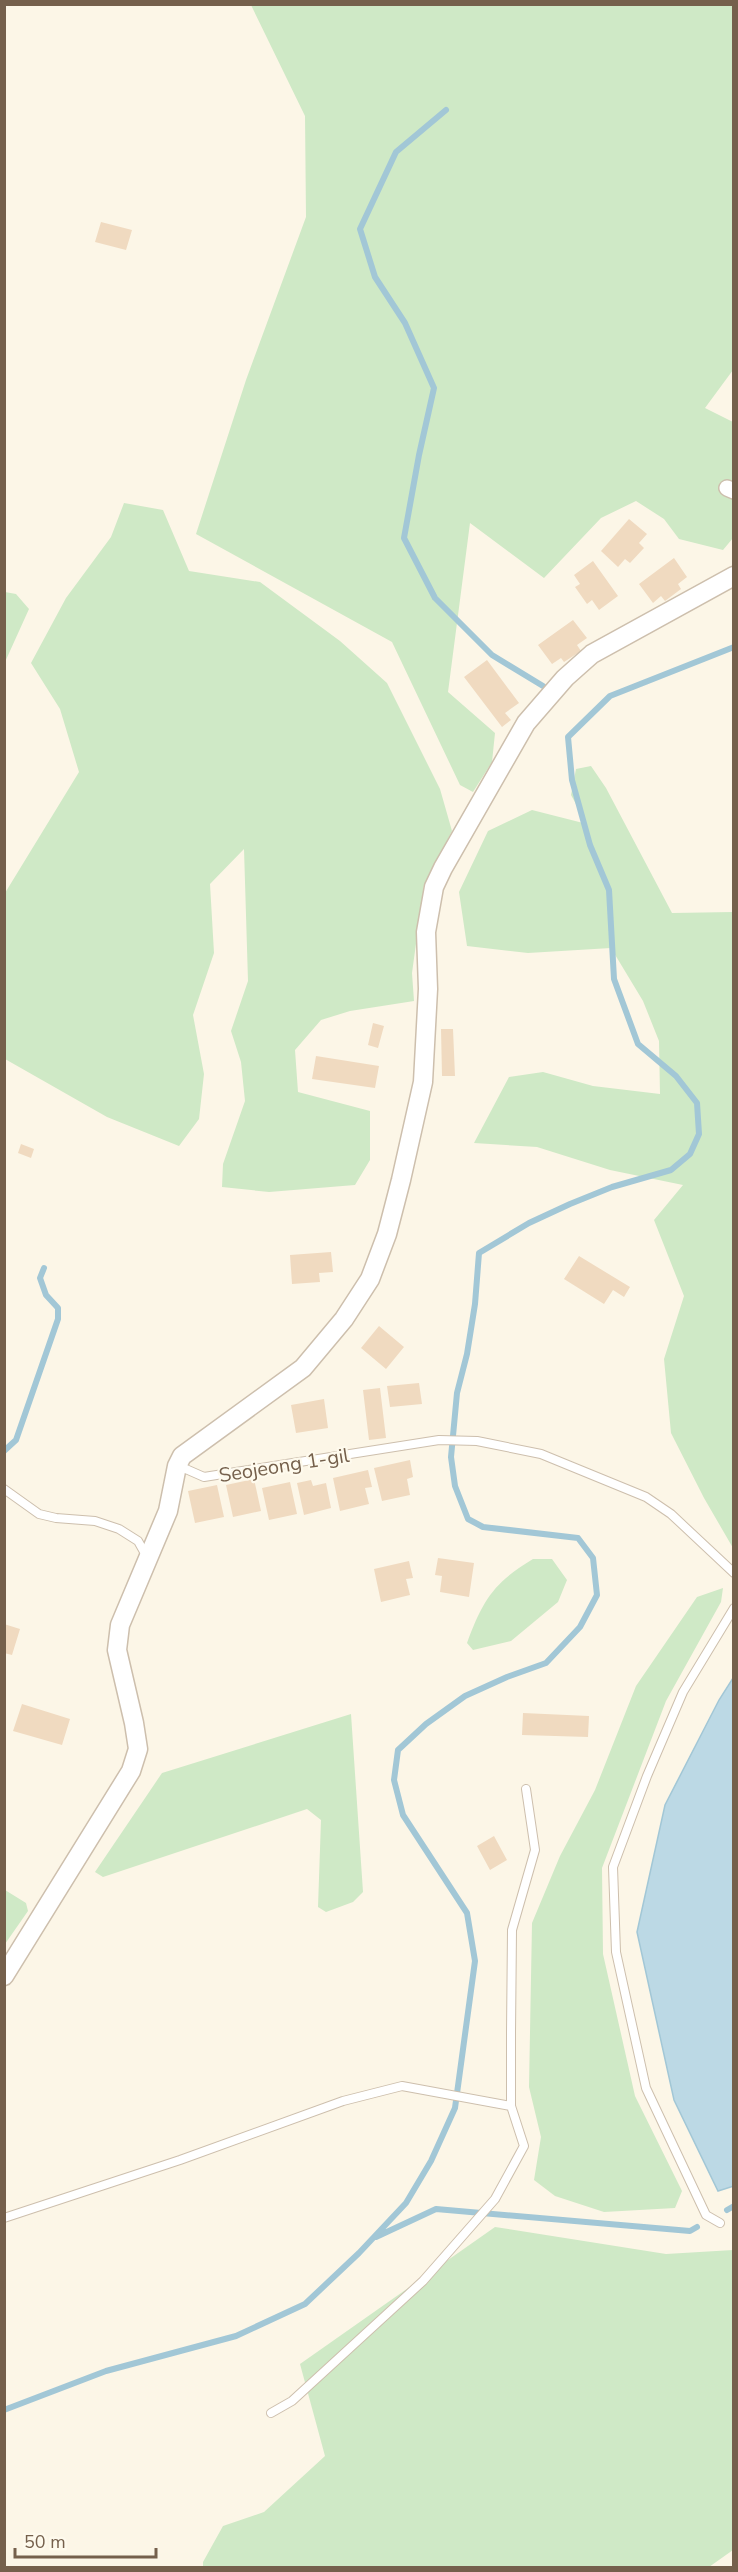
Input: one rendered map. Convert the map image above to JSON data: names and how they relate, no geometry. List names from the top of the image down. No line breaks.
{"streets":{"lane":["Seojeong 1-gil"]},"scale_bar":"50 m"}
